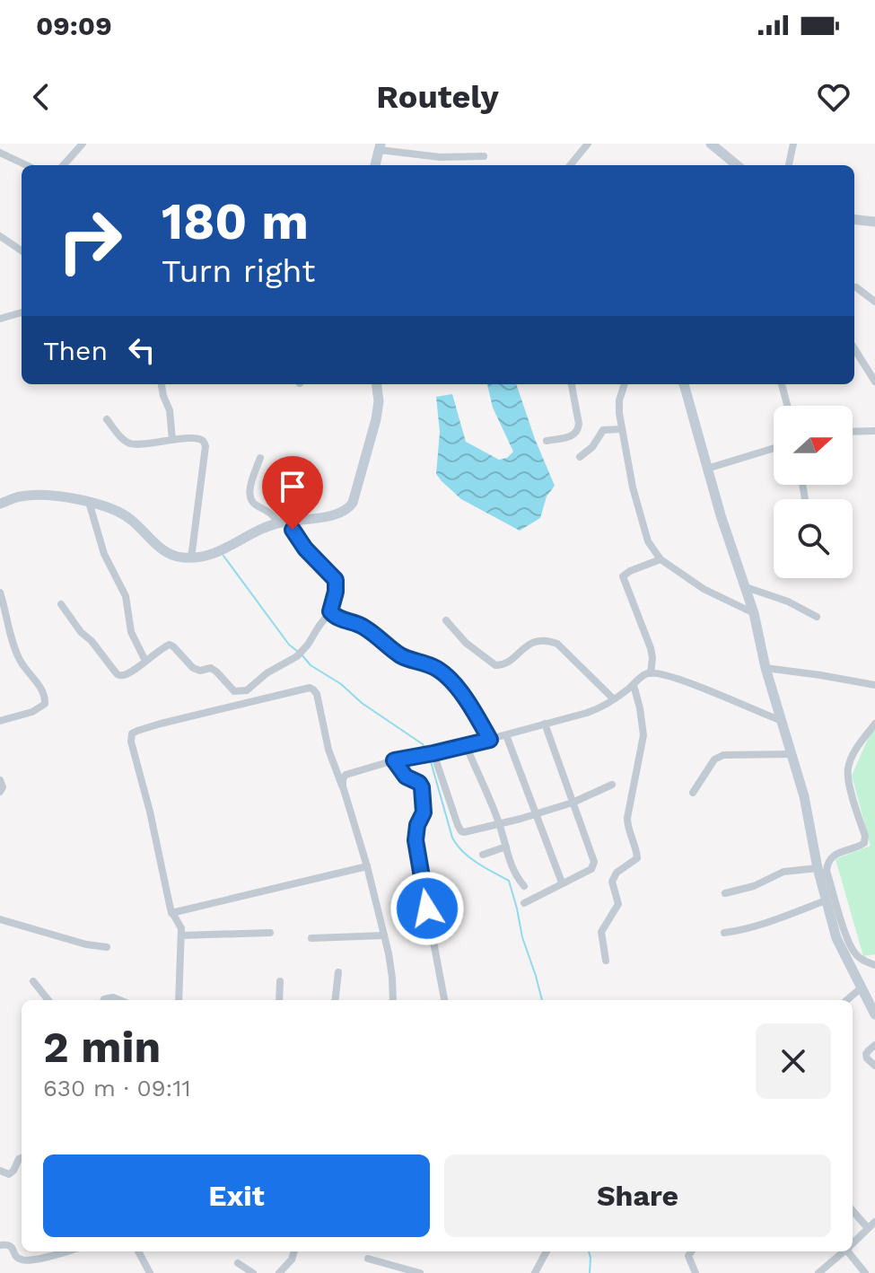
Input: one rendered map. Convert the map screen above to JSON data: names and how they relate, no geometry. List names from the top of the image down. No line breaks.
{"north":"right","page":{"status":"09:09","header":"Routely","turn":["180 m","Turn right"],"then":"Then","heading":["2 min","630 m · 09:11"],"buttons":["Exit","Share"]}}
